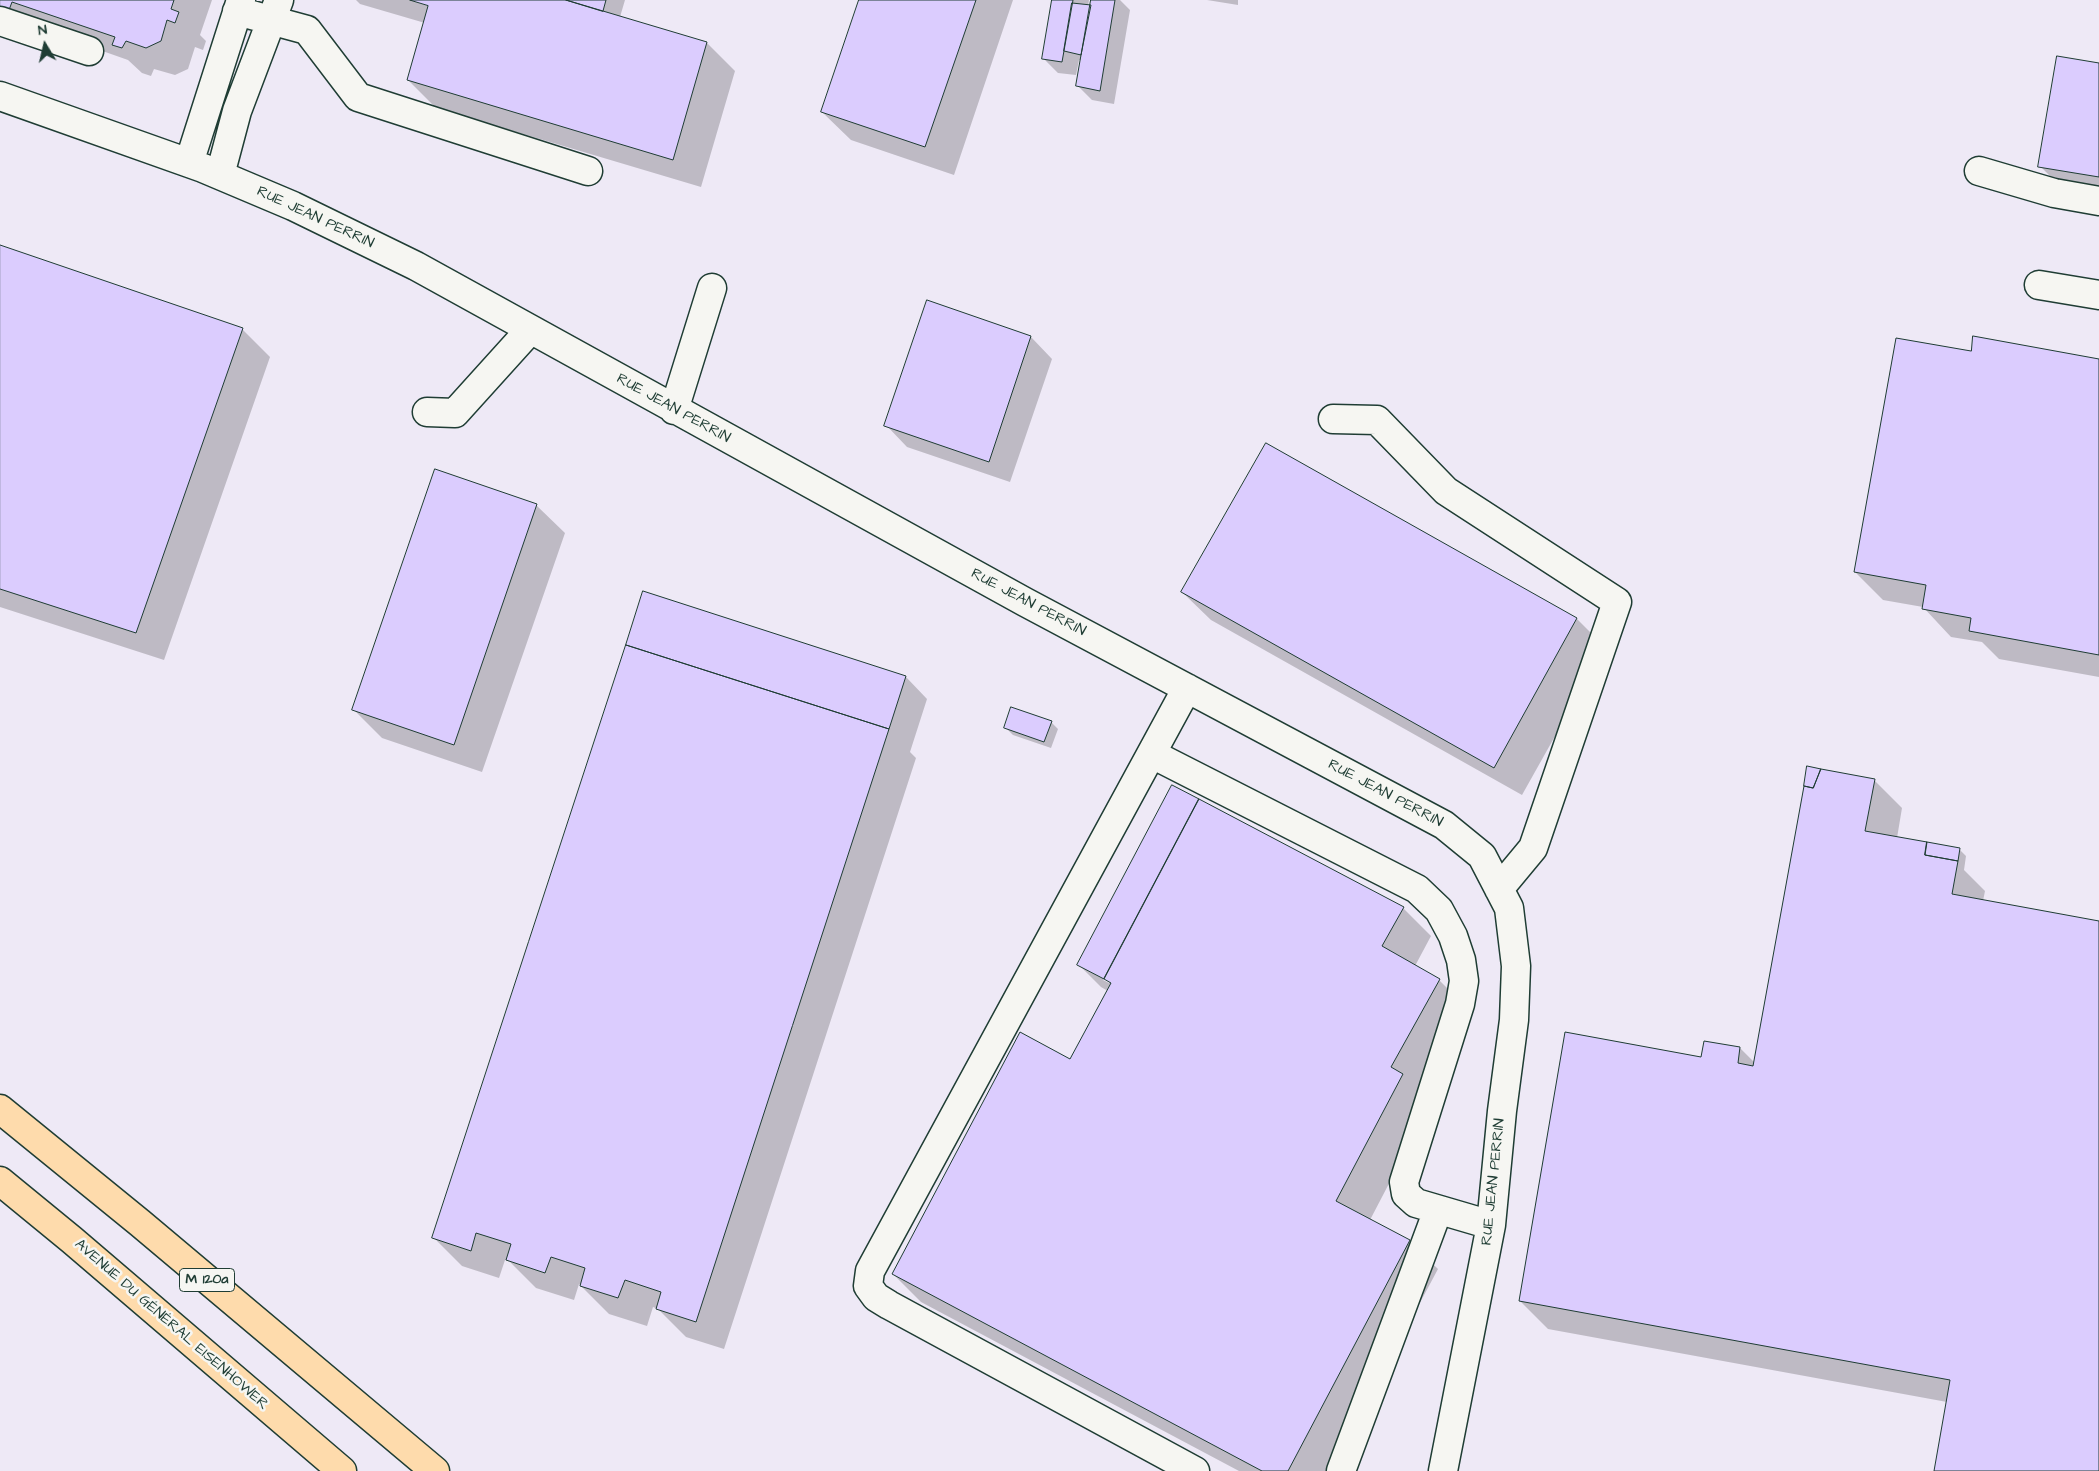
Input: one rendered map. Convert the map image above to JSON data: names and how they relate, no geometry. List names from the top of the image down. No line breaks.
{"streets":{"main road":["M 120a","AVENUE DU GÉNÉRAL EISENHOWER"],"street":["RUE JEAN PERRIN"]},"north":"top"}
